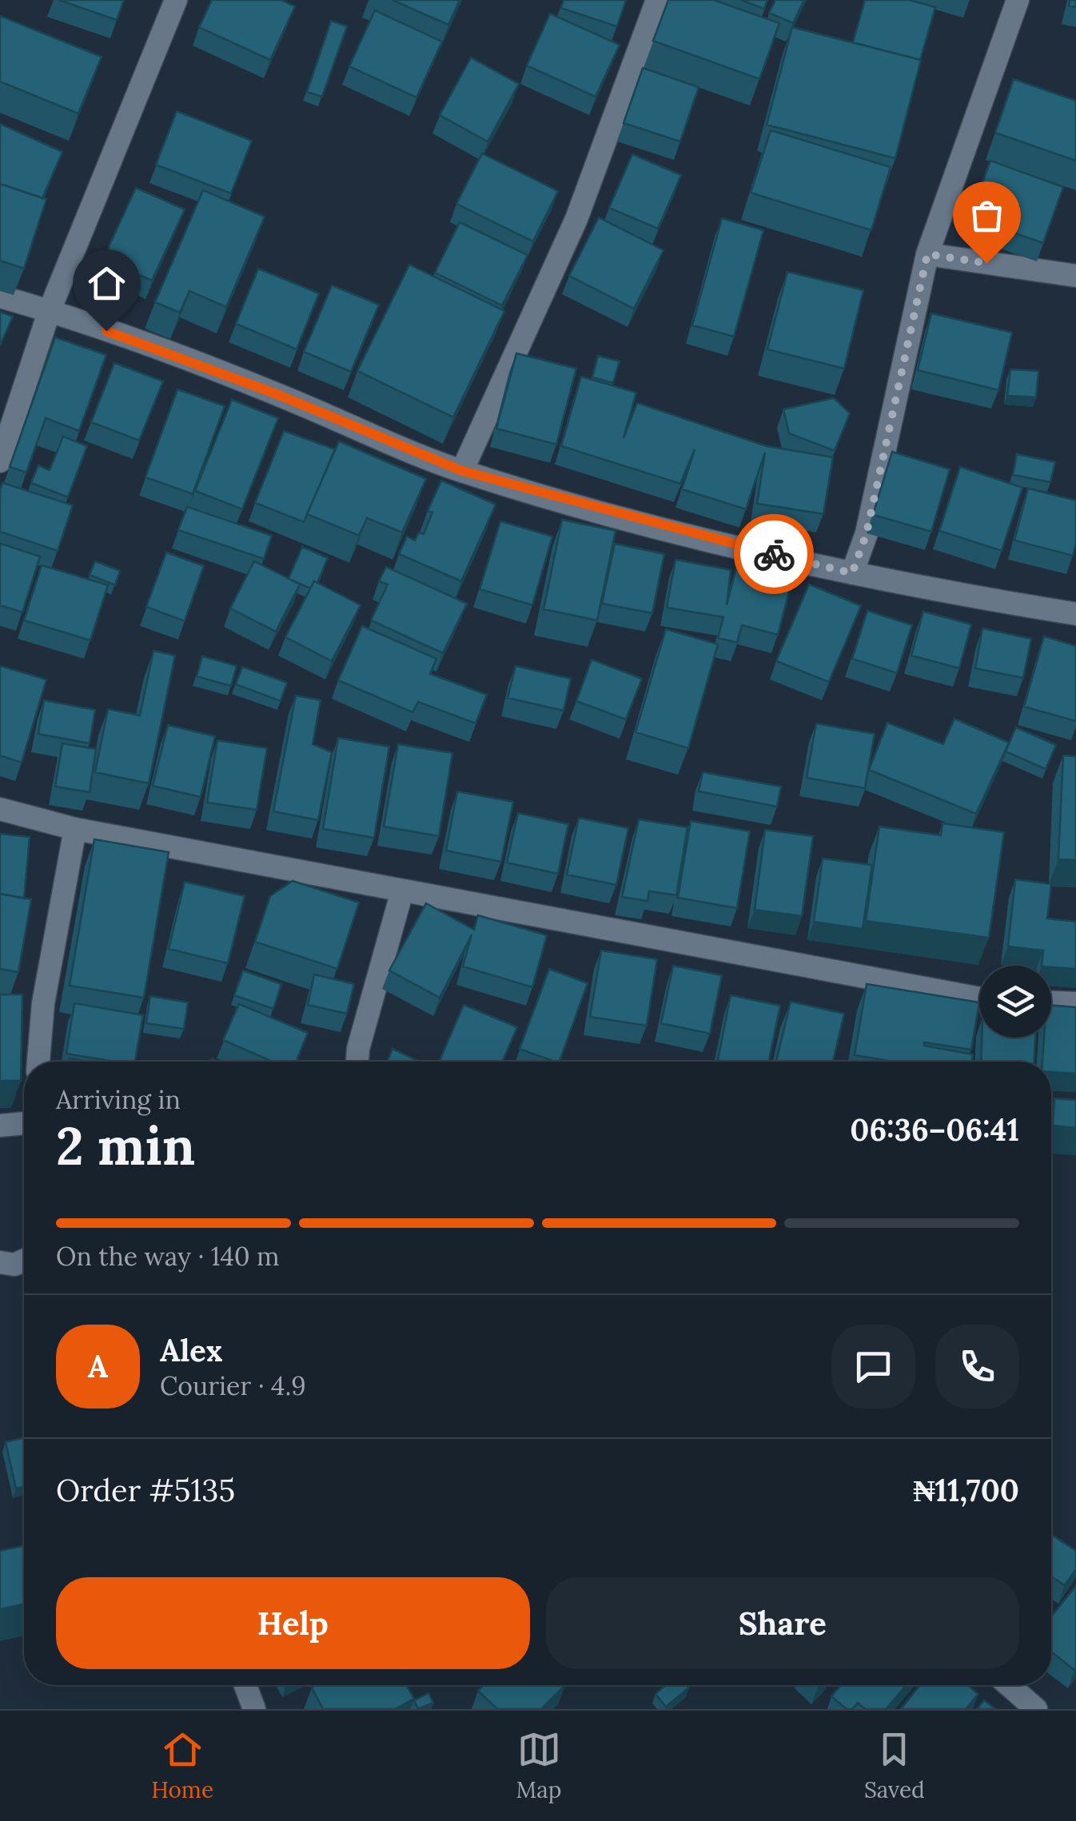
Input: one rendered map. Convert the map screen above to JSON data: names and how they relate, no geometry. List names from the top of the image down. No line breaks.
{"page":{"heading":["2 min","Arriving in","06:36–06:41"],"panel":["Alex","Courier · 4.9","Order #5135","₦11,700"],"bar":"On the way · 140 m","round":"A","buttons":["Help","Share"],"tabs":["Home","Map","Saved"]}}
